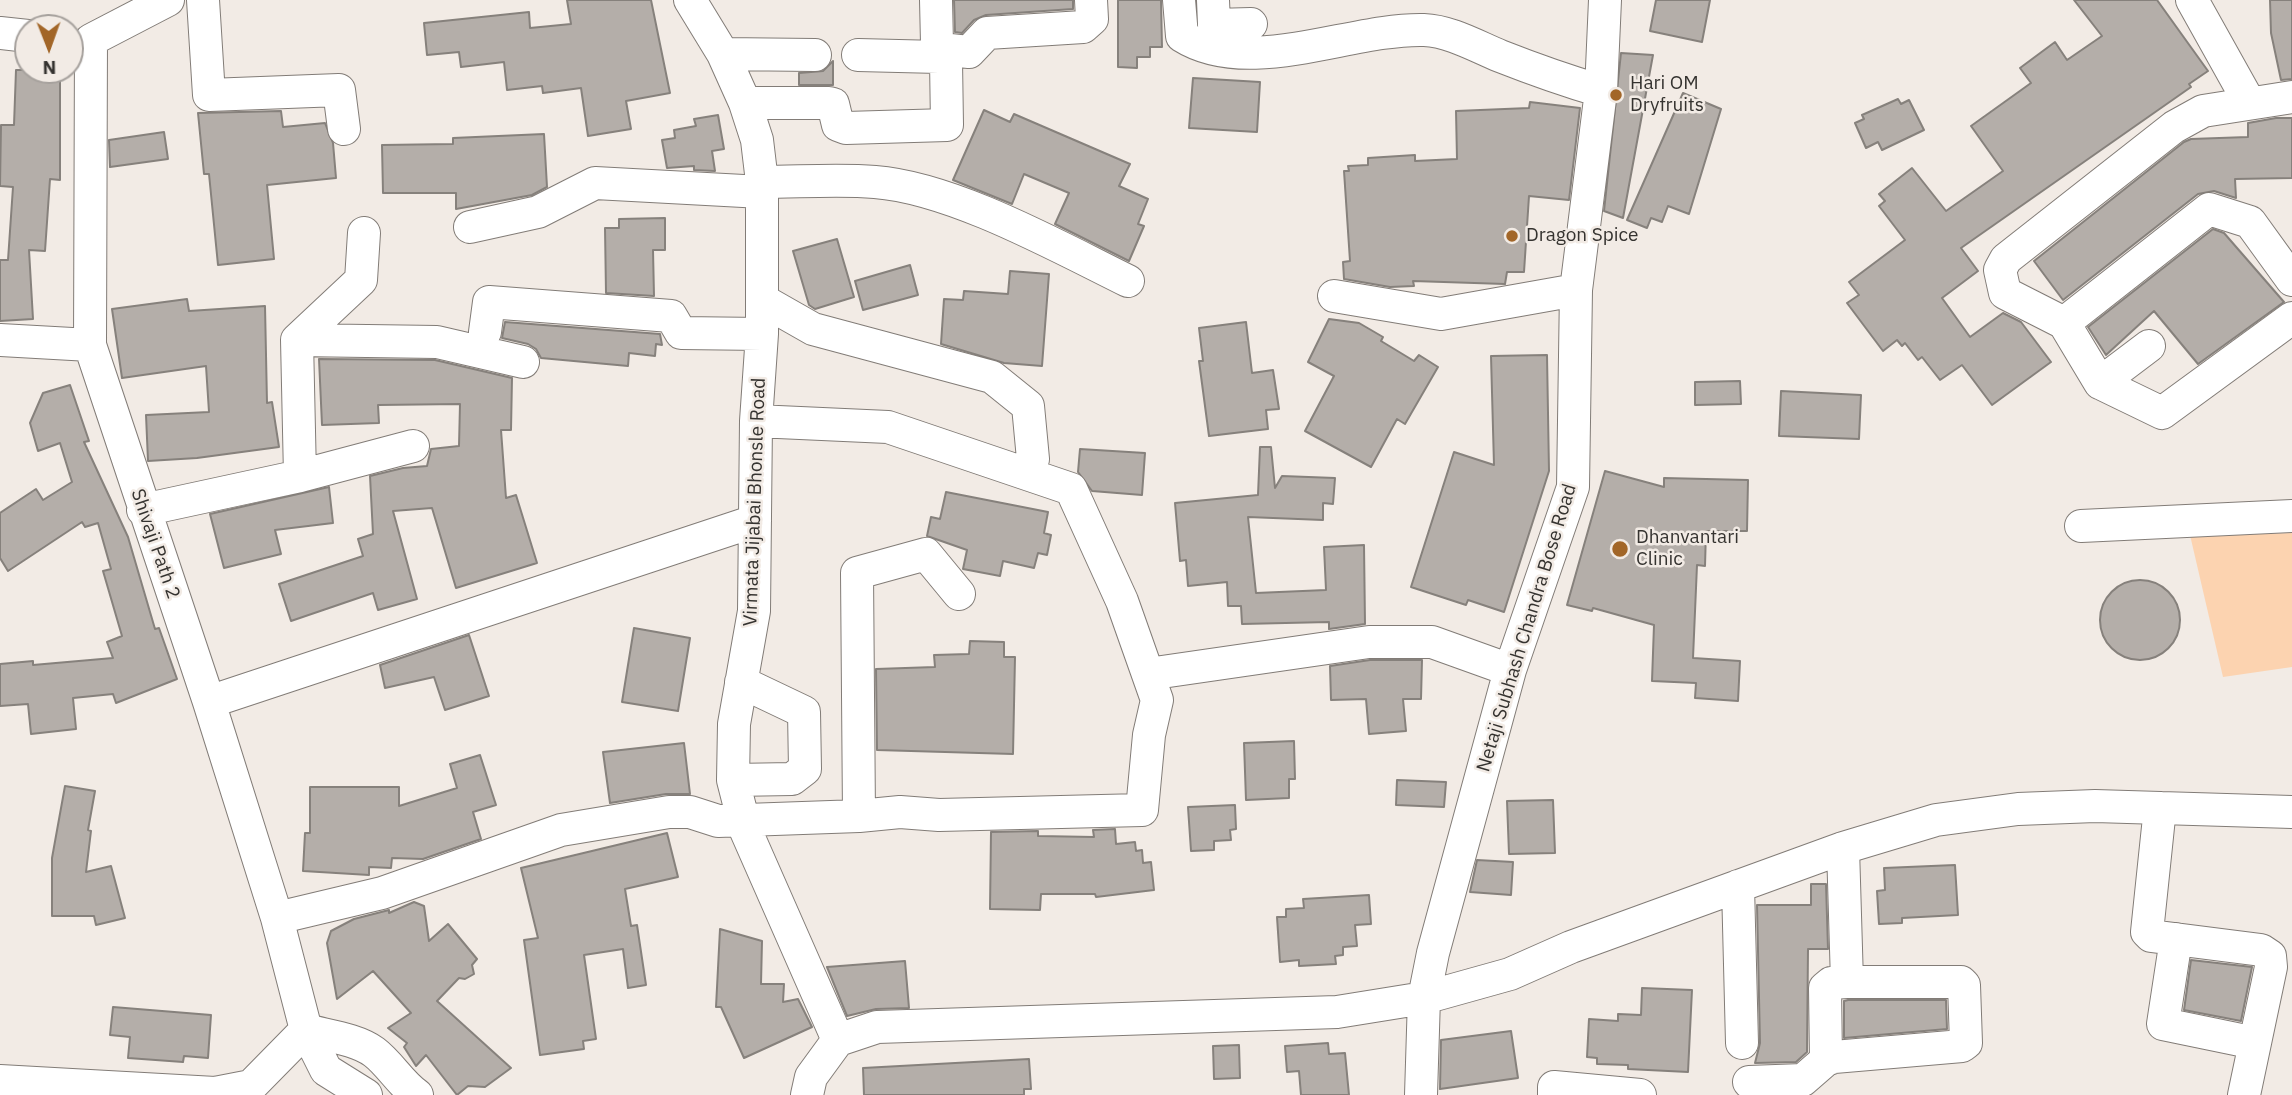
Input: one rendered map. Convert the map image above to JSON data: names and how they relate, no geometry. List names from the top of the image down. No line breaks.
{"streets":{"street":["Virmata Jijabai Bhonsle Road","Shivaji Path 2","Netaji Subhash Chandra Bose Road"]},"places":["Hari OM Dryfruits","Dragon Spice","Dhanvantari Clinic"],"north":"bottom"}
